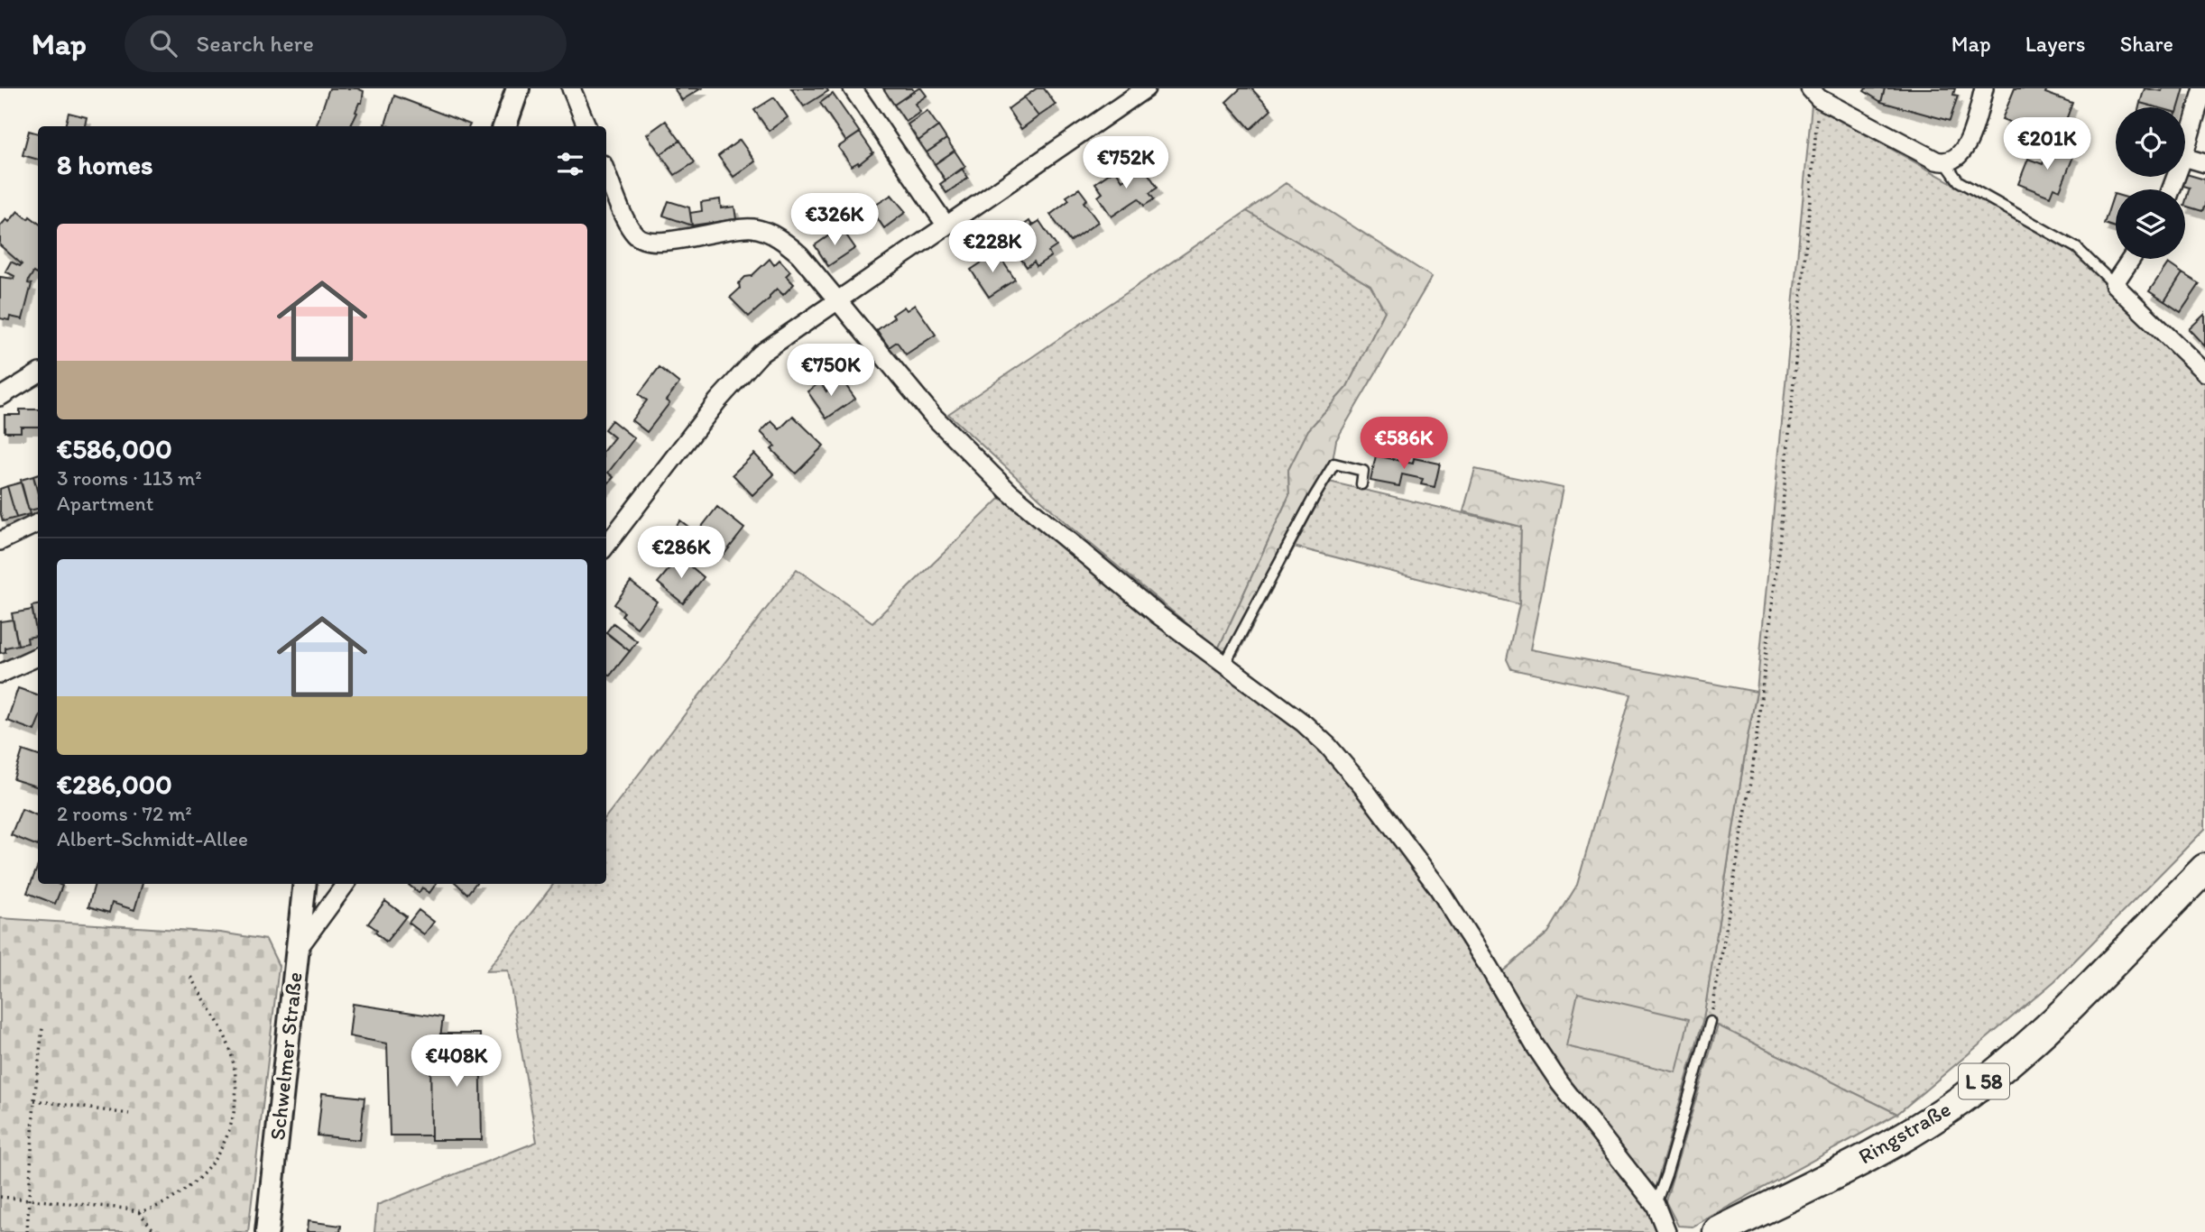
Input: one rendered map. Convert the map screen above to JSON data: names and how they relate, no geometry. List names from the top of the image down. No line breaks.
{"streets":{"main road":["L 58","Ringstraße"],"street":["Schwelmer Straße"]},"page":{"header":"Map","search":"Search here","nav":["Map","Layers","Share"],"price":["€201K","€752K","€326K","€228K","€750K","€586K","€286K","€408K"],"heading":"8 homes","list":[{"name":"€586,000","note":"3 rooms · 113 m² · Apartment"},{"name":"€286,000","note":"2 rooms · 72 m² · Albert-Schmidt-Allee"}]}}
